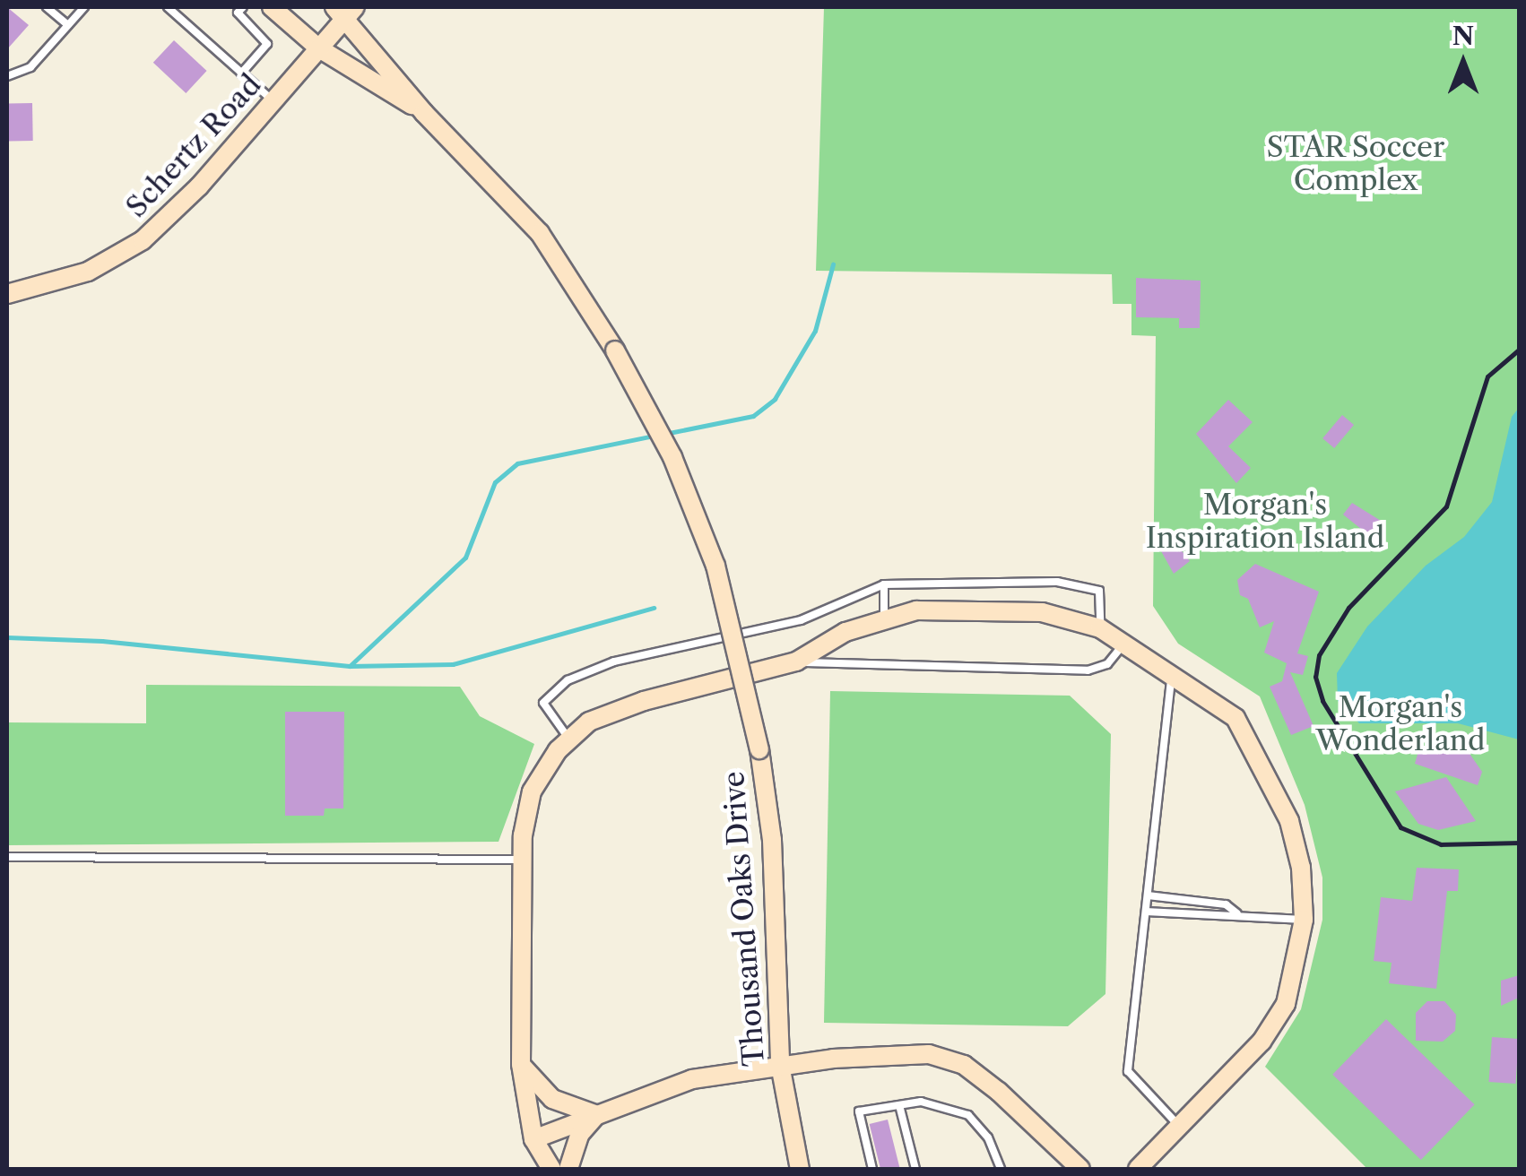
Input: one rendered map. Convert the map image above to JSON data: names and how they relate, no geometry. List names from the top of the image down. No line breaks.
{"streets":{"street":["Schertz Road","Thousand Oaks Drive"]},"crossings":[["Schertz Road","Thousand Oaks Drive"]],"parks":["STAR Soccer Complex","Morgan's Inspiration Island","Morgan's Wonderland"],"north":"top"}
